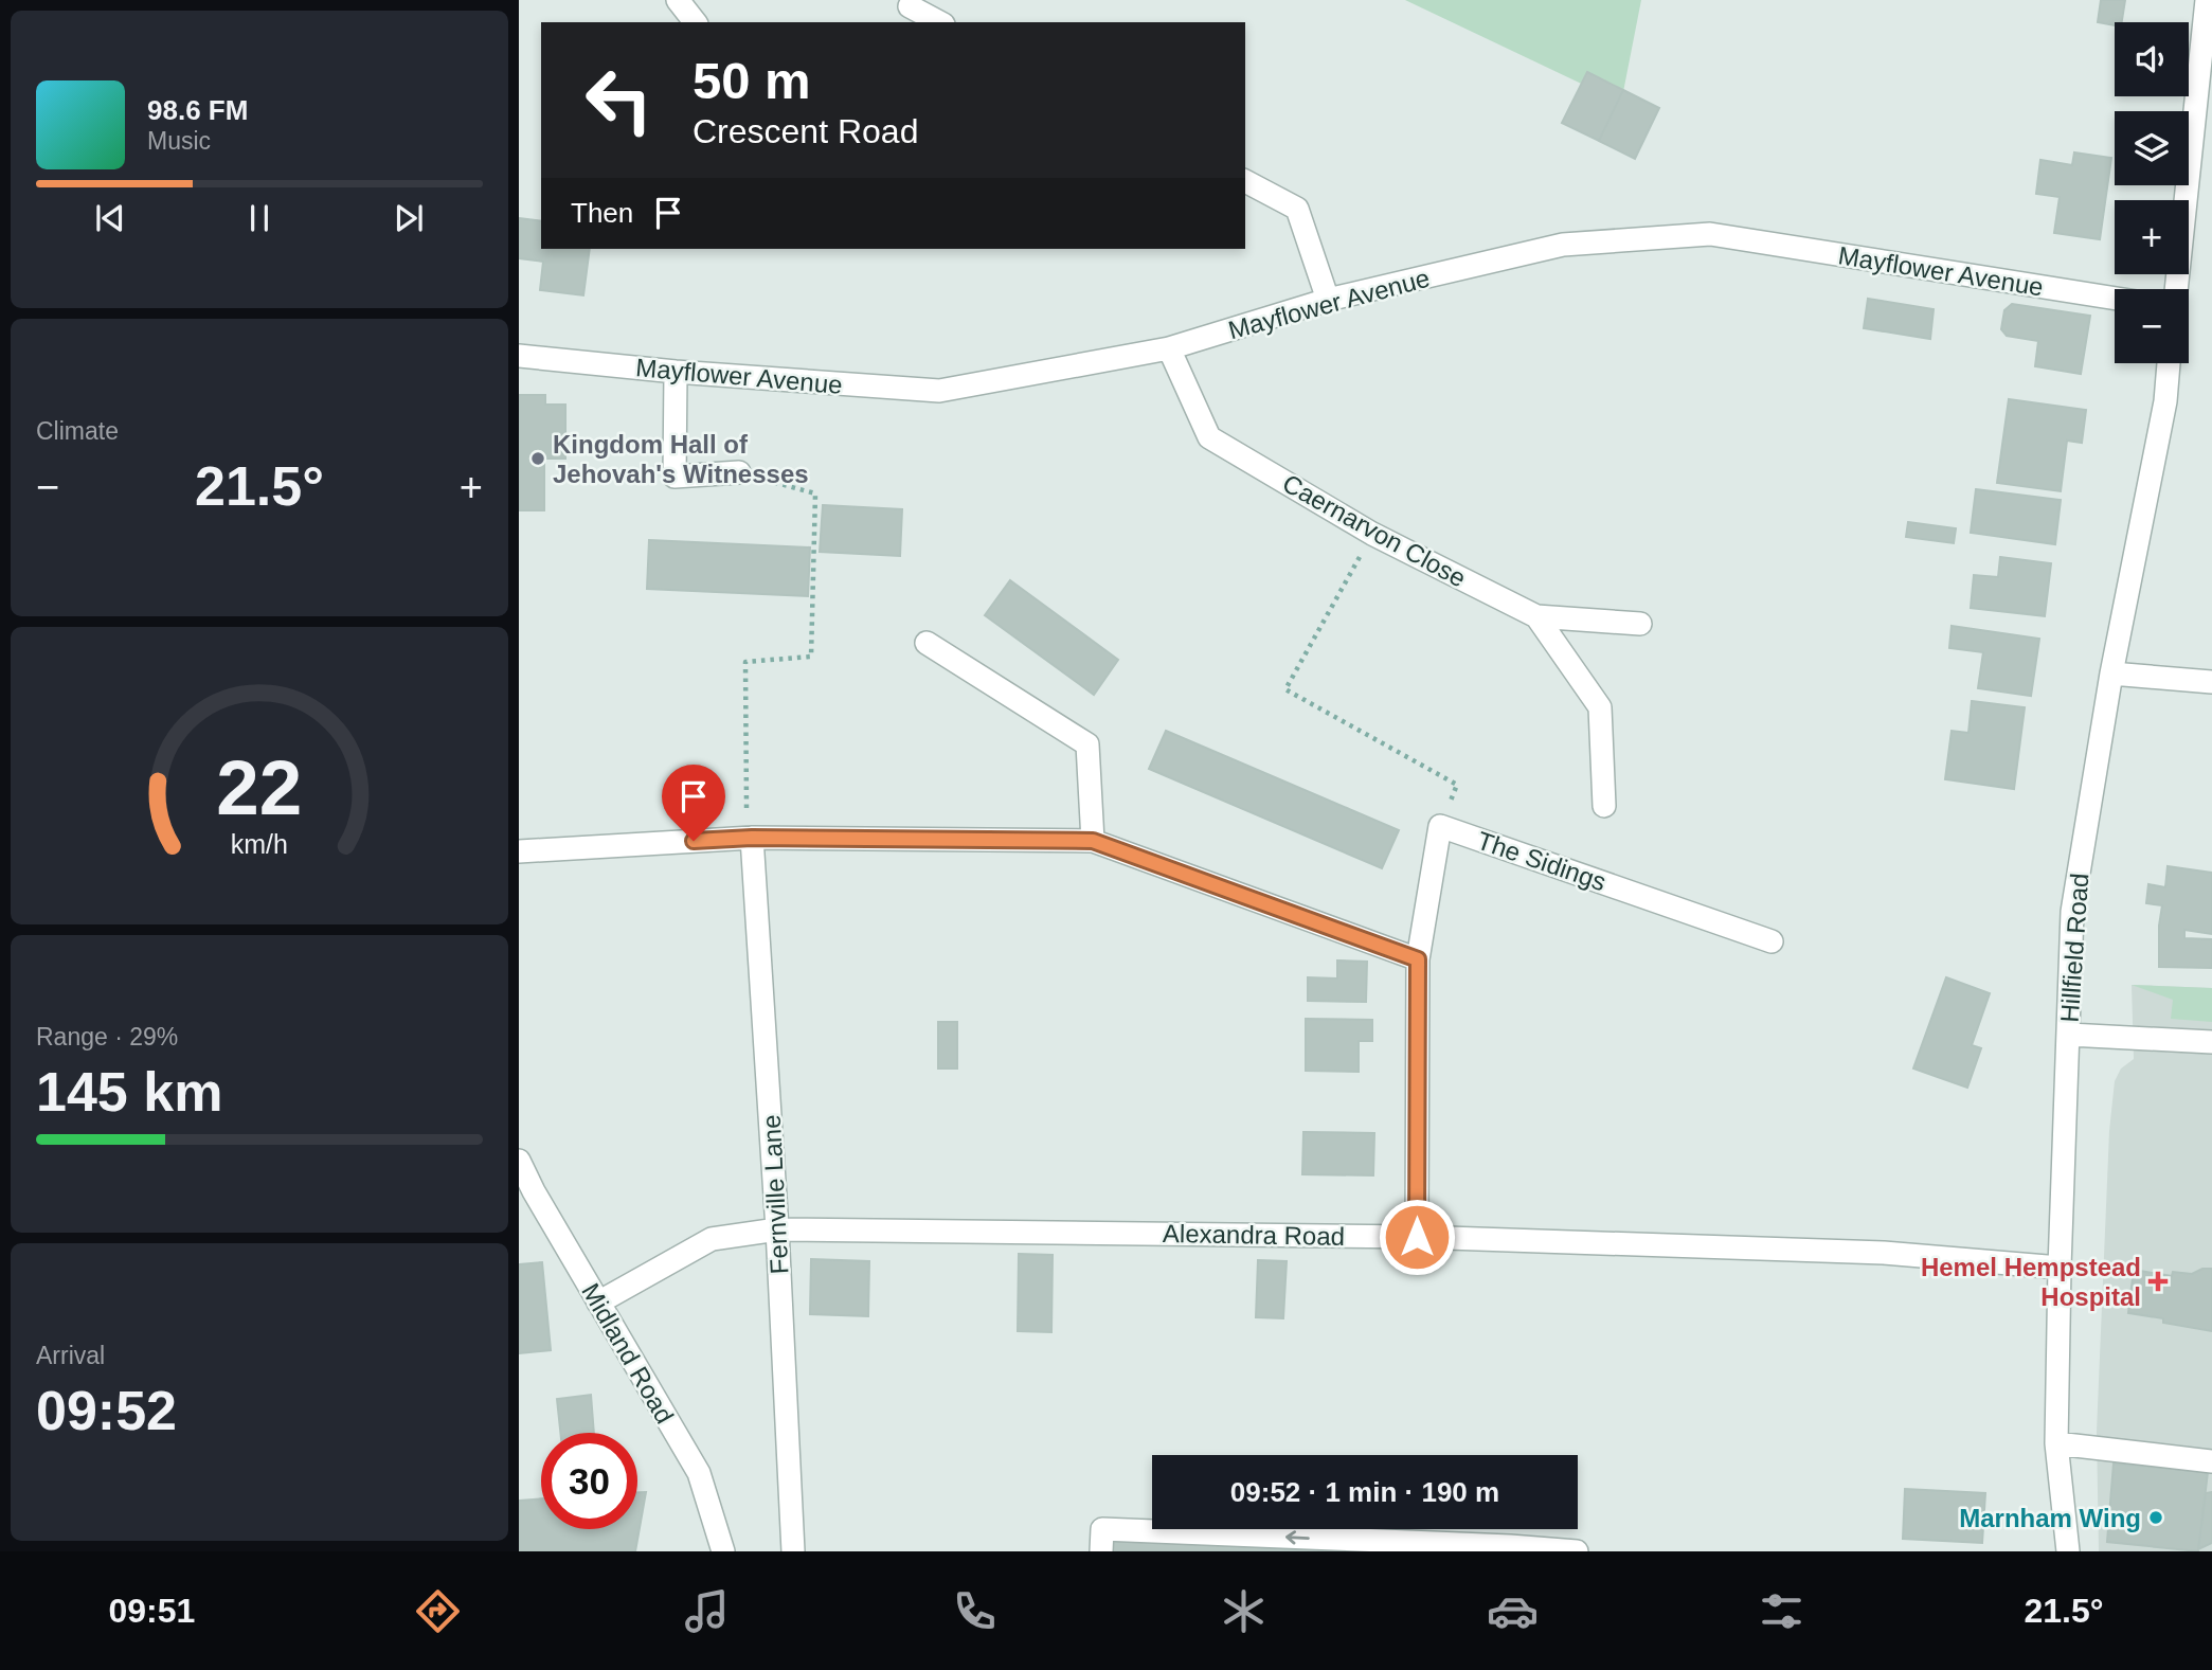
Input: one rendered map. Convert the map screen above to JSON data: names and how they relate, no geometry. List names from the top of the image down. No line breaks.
{"streets":{"street":["Mayflower Avenue","Caernarvon Close","The Sidings","Hillfield Road","Fernville Lane","Alexandra Road","Midland Road"]},"crossings":[["Mayflower Avenue","Caernarvon Close"],["Hillfield Road","Alexandra Road"],["Fernville Lane","Alexandra Road"],["Alexandra Road","Midland Road"]],"places":{"other":["Kingdom Hall of Jehovah's Witnesses","Marnham Wing"],"health":["Hemel Hempstead Hospital"]},"page":{"map_buttons":["+","−"],"turn":["50 m","Crescent Road"],"song":["98.6 FM","Music"],"then":"Then","tile":["Climate",["Range · 29%","145 km"],["Arrival","09:52"]],"heat":["−","21.5°","+"],"limit":"30","trip":"09:52 · 1 min · 190 m","tabs":["09:51","21.5°"],"gauge":["22","km/h"]}}
